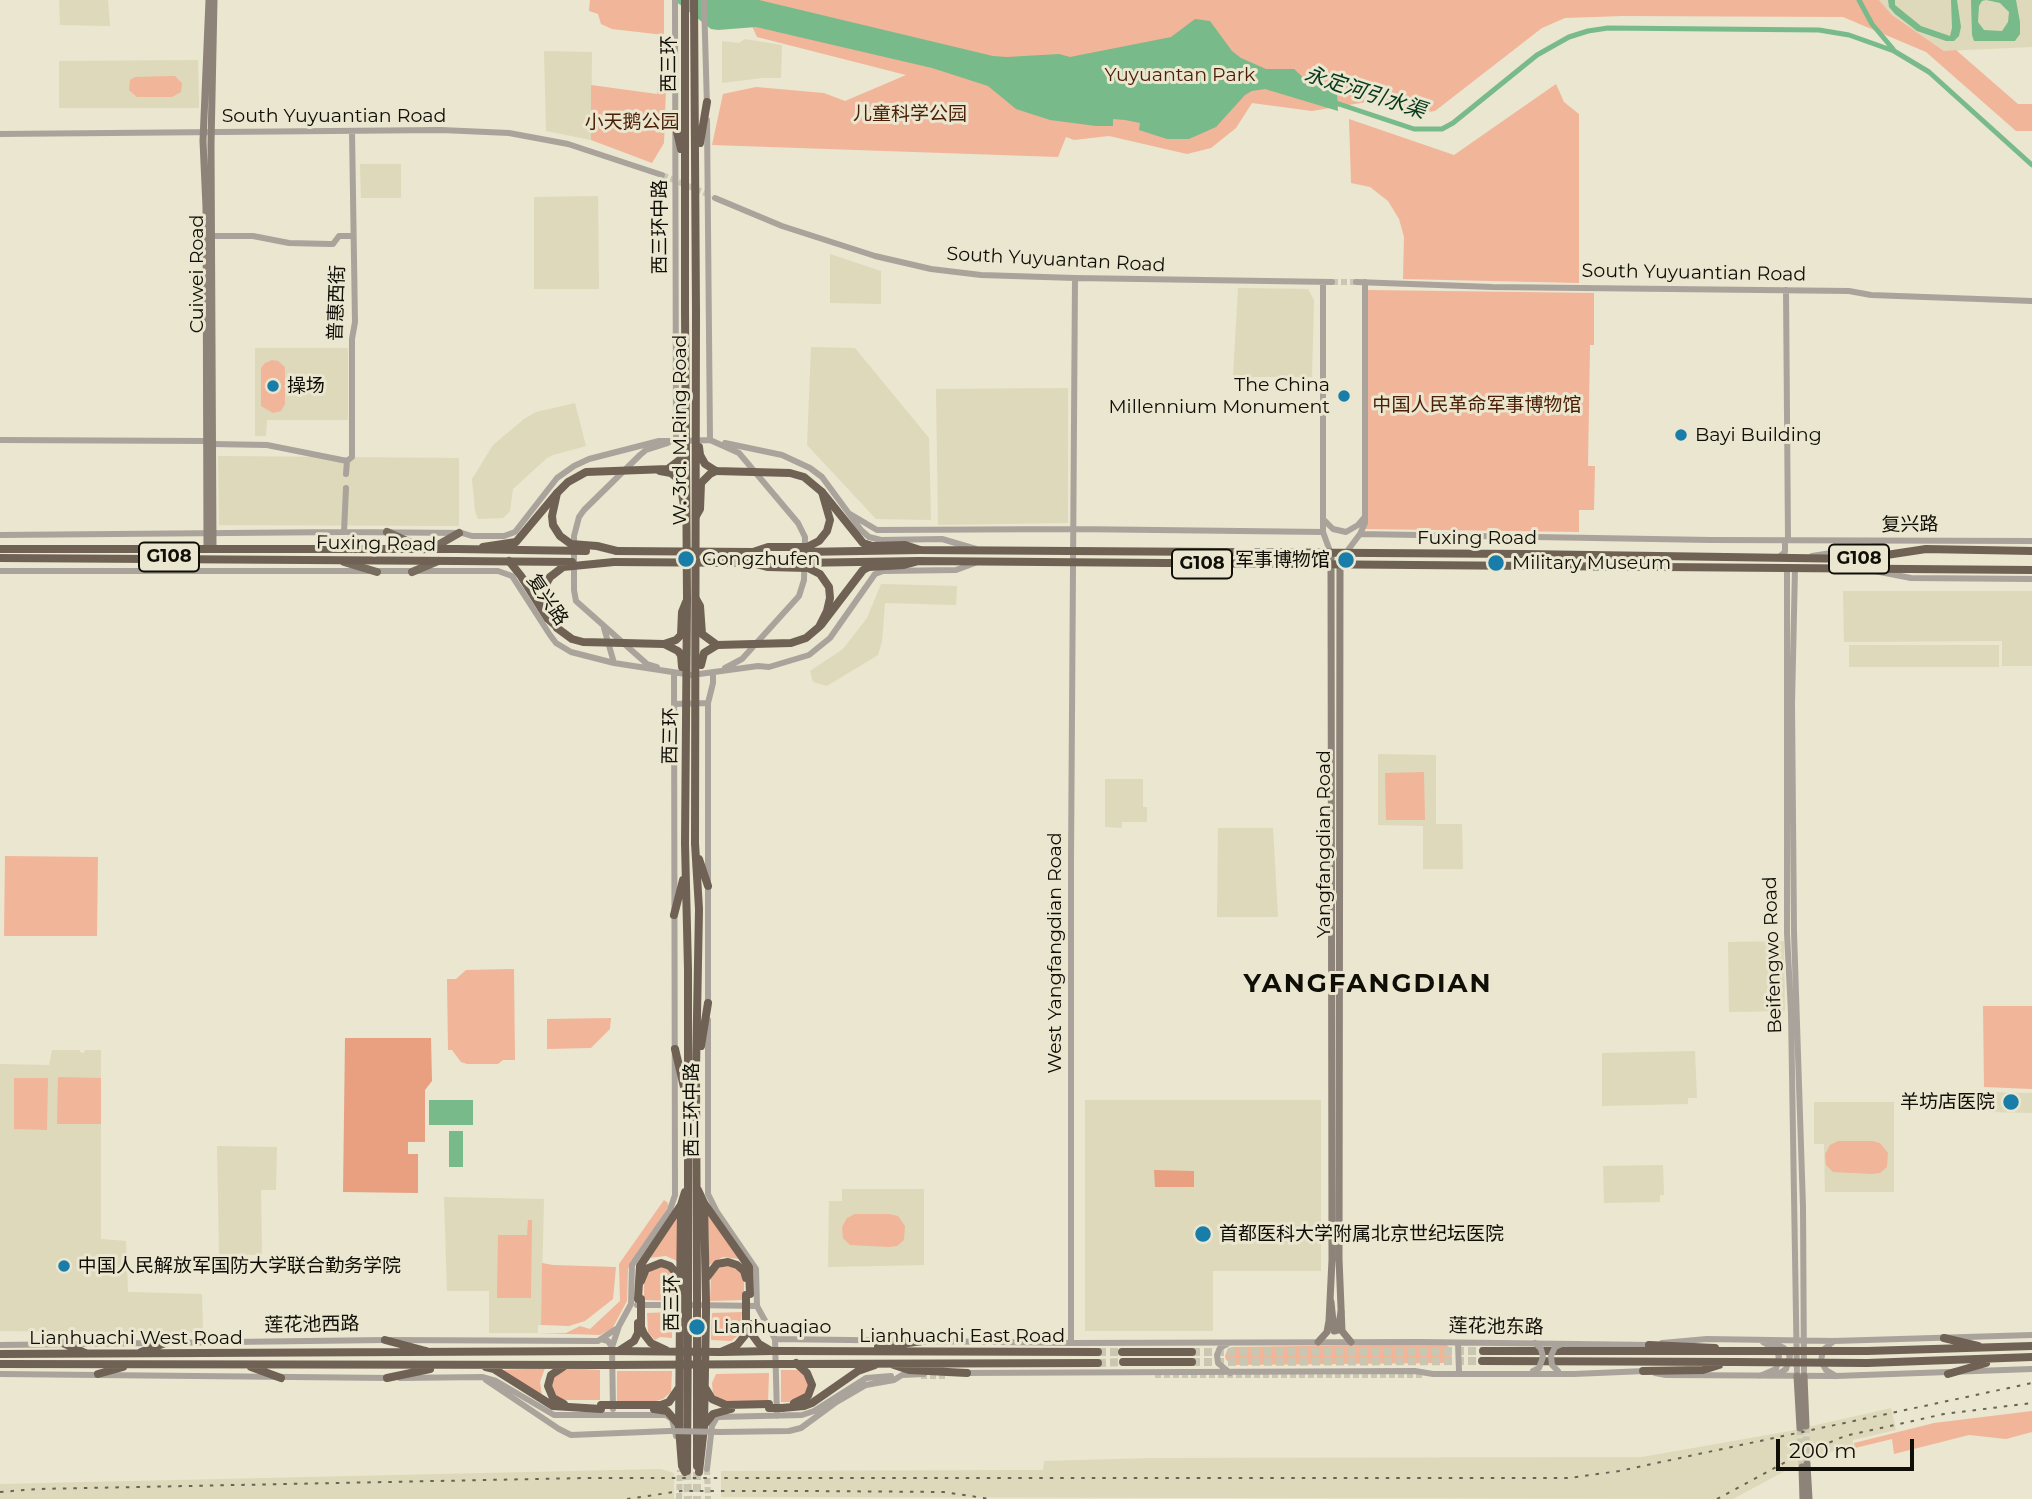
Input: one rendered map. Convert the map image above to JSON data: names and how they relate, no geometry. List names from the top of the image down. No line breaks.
{"streets":{"highway":["西三环","W. 3rd. M.Ring Road","复兴路","Fuxing Road","G108","Lianhuachi East Road","Lianhuachi West Road"],"main road":["Cuiwei Road","Yangfangdian Road"],"street":["South Yuyuantian Road","西三环中路","South Yuyuantan Road","普惠西街","West Yangfangdian Road","Beifengwo Road","莲花池西路","莲花池东路"]},"crossings":[["西三环","W. 3rd. M.Ring Road"],["South Yuyuantian Road","Cuiwei Road"],["South Yuyuantian Road","普惠西街"],["西三环中路","复兴路"],["西三环中路","Lianhuachi East Road"],["西三环中路","Lianhuachi West Road"],["South Yuyuantan Road","West Yangfangdian Road"],["Cuiwei Road","Fuxing Road"],["复兴路","Fuxing Road"],["复兴路","G108"],["Fuxing Road","G108"],["Fuxing Road","Yangfangdian Road"],["Fuxing Road","West Yangfangdian Road"],["Fuxing Road","Beifengwo Road"],["Yangfangdian Road","莲花池东路"],["West Yangfangdian Road","莲花池东路"],["West Yangfangdian Road","Lianhuachi East Road"],["Beifengwo Road","莲花池东路"],["莲花池东路","Lianhuachi East Road"],["Lianhuachi East Road","Lianhuachi West Road"]],"districts":["YANGFANGDIAN"],"water":["永定河引水渠"],"parks":["Yuyuantan Park","儿童科学公园","小天鹅公园","中国人民革命军事博物馆"],"places":["操场","The China Millennium Monument","Bayi Building","Gongzhufen","军事博物馆","Military Museum","羊坊店医院","首都医科大学附属北京世纪坛医院","中国人民解放军国防大学联合勤务学院","Lianhuaqiao"],"scale_bar":"200 m"}
